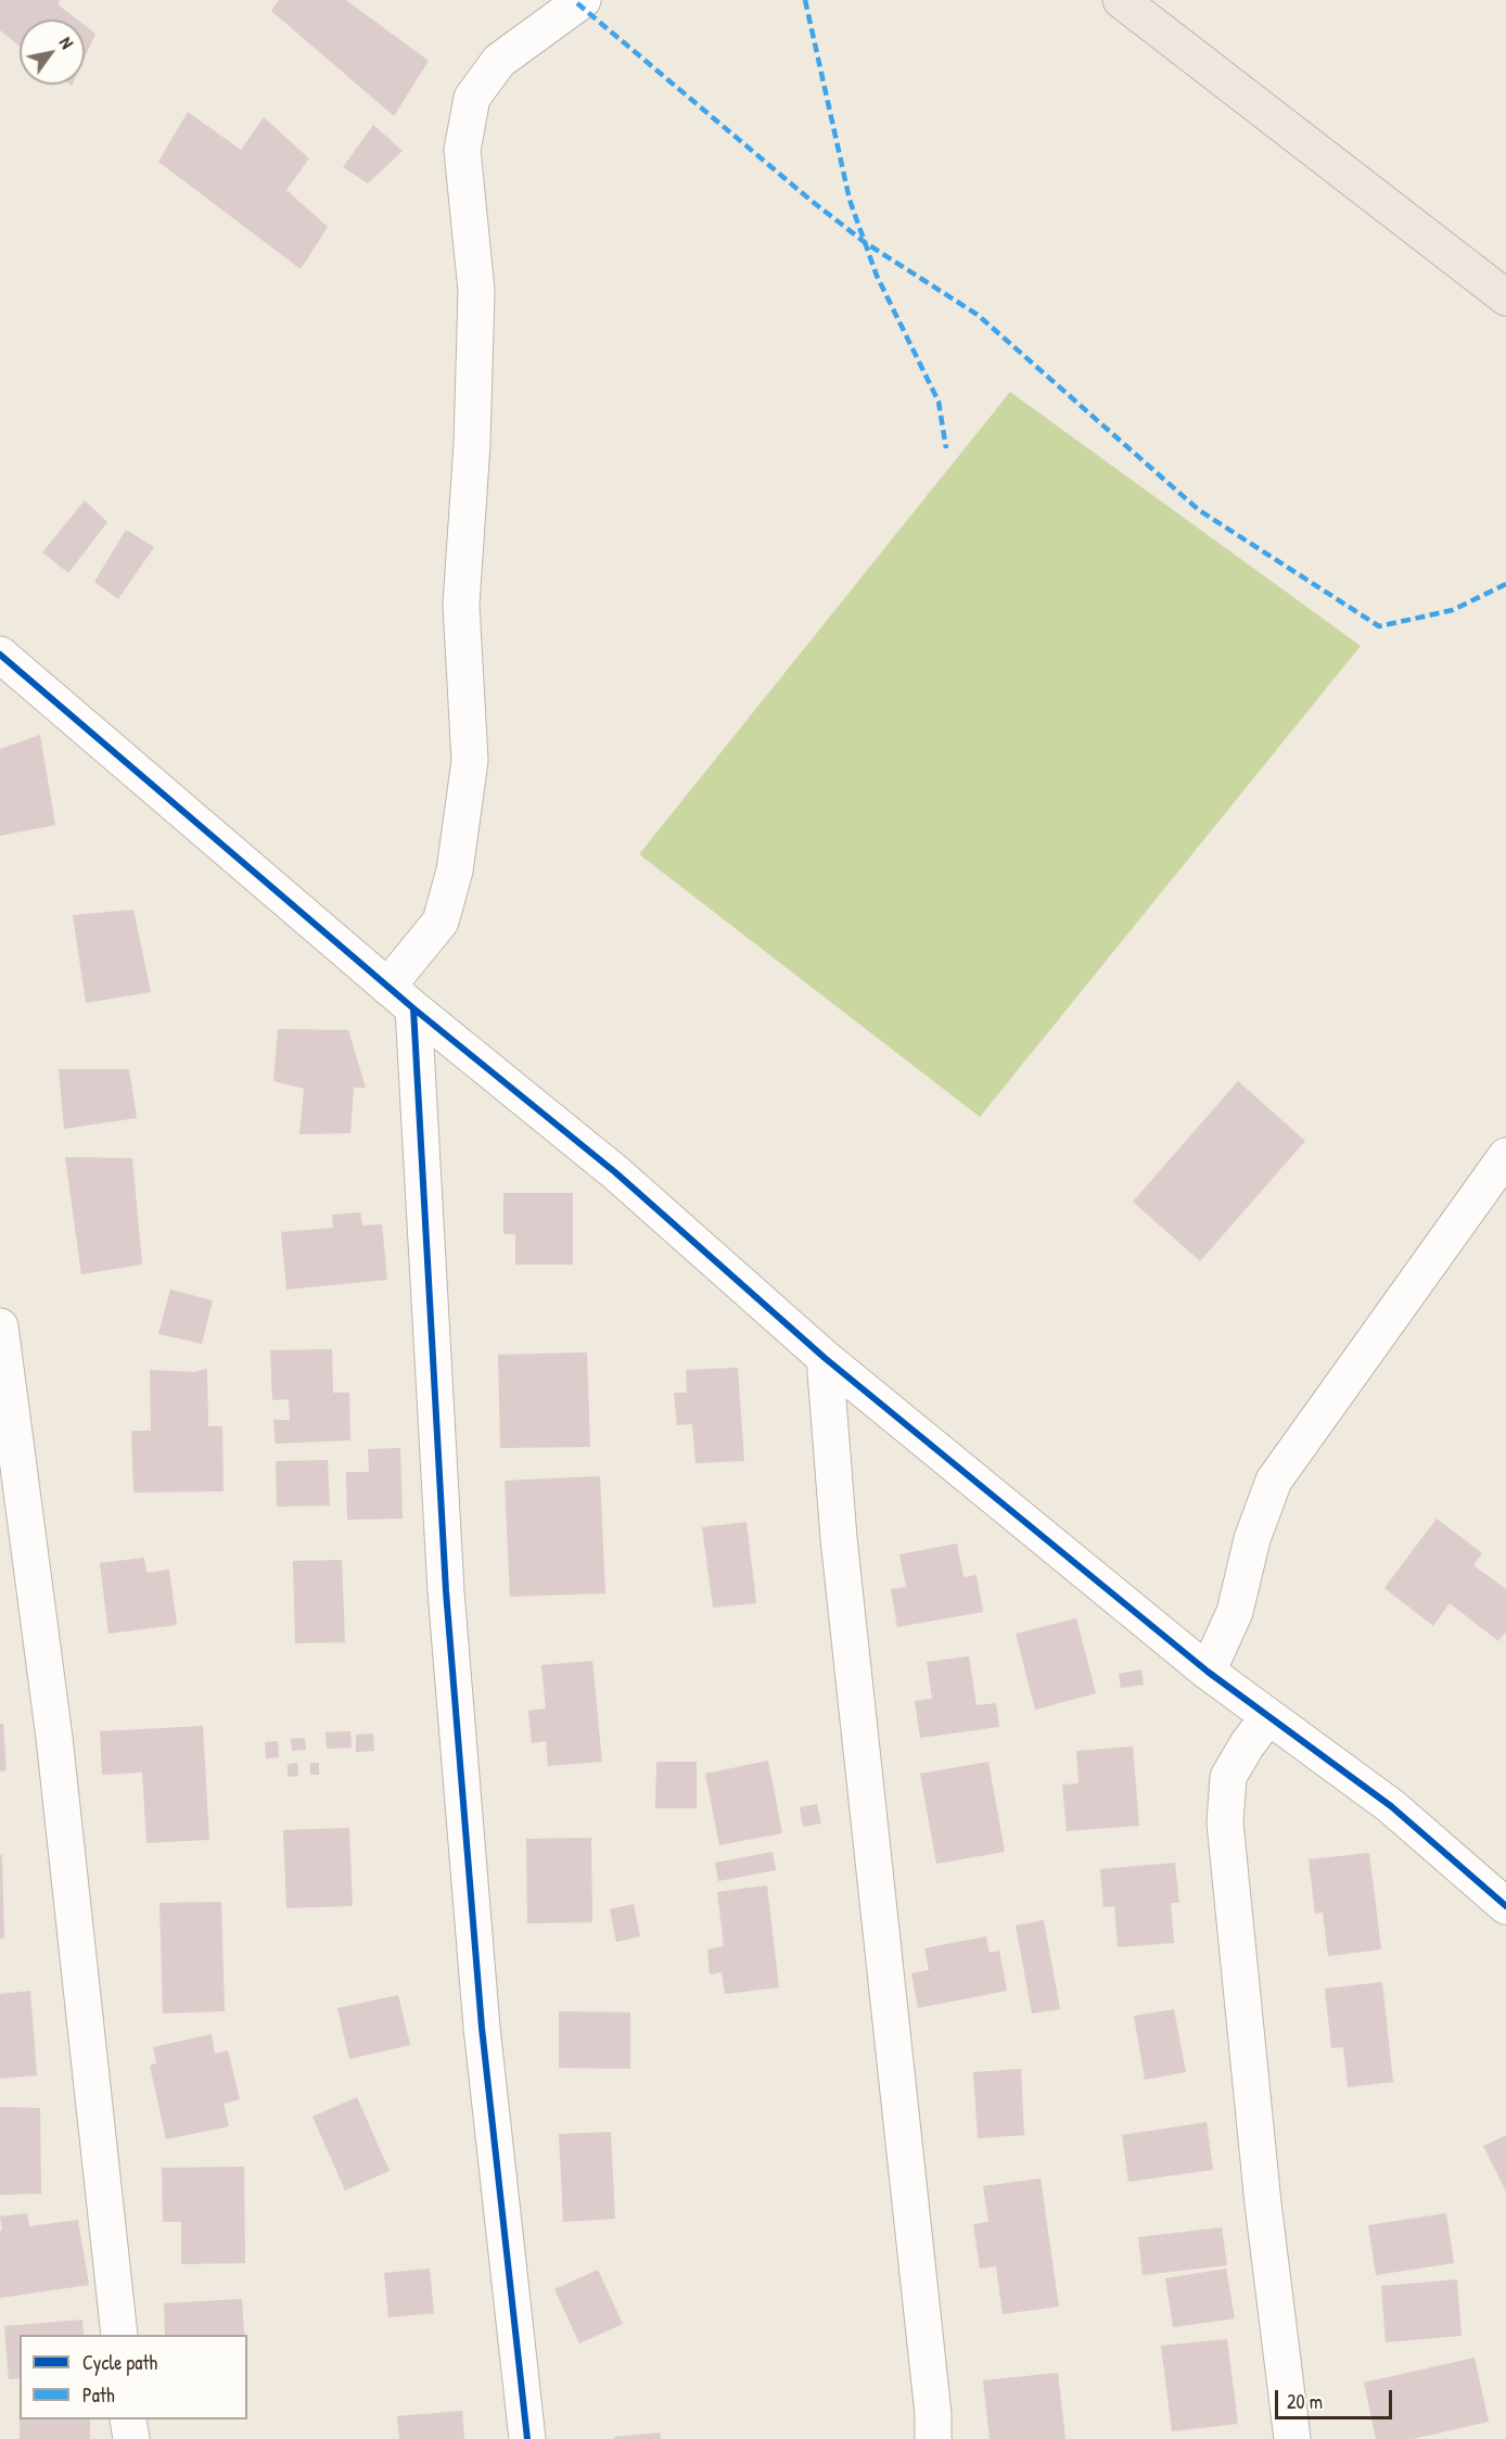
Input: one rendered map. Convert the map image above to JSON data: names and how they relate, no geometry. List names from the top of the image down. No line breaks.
{"legend":["Cycle path","Path"],"scale_bar":"20 m","north":"top right"}
